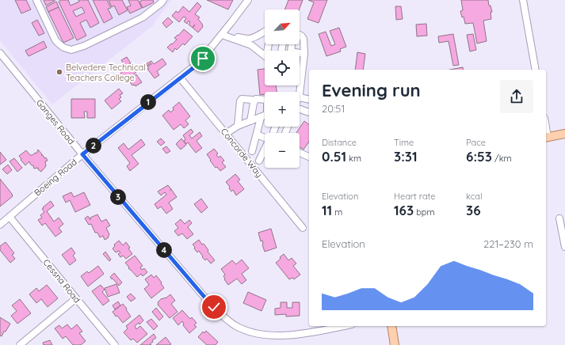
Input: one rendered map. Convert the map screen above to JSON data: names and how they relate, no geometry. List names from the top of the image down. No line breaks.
{"streets":{"street":["Ganges Road","Concorde Way","Boeing Road","Cessna Road"]},"crossings":[["Ganges Road","Boeing Road"],["Concorde Way","Boeing Road"],["Boeing Road","Cessna Road"]],"places":["Belvedere Technical Teachers College"],"north":"top right","page":{"map_buttons":["+","−"],"heading":["Evening run","20:51"],"pins":["1","2","3","4"],"stats":[["Distance","0.51 km"],["Time","3:31"],["Pace","6:53 /km"],["Elevation","11 m"],["Heart rate","163 bpm"],["kcal","36"]],"chart":["Elevation","221–230 m"]}}
